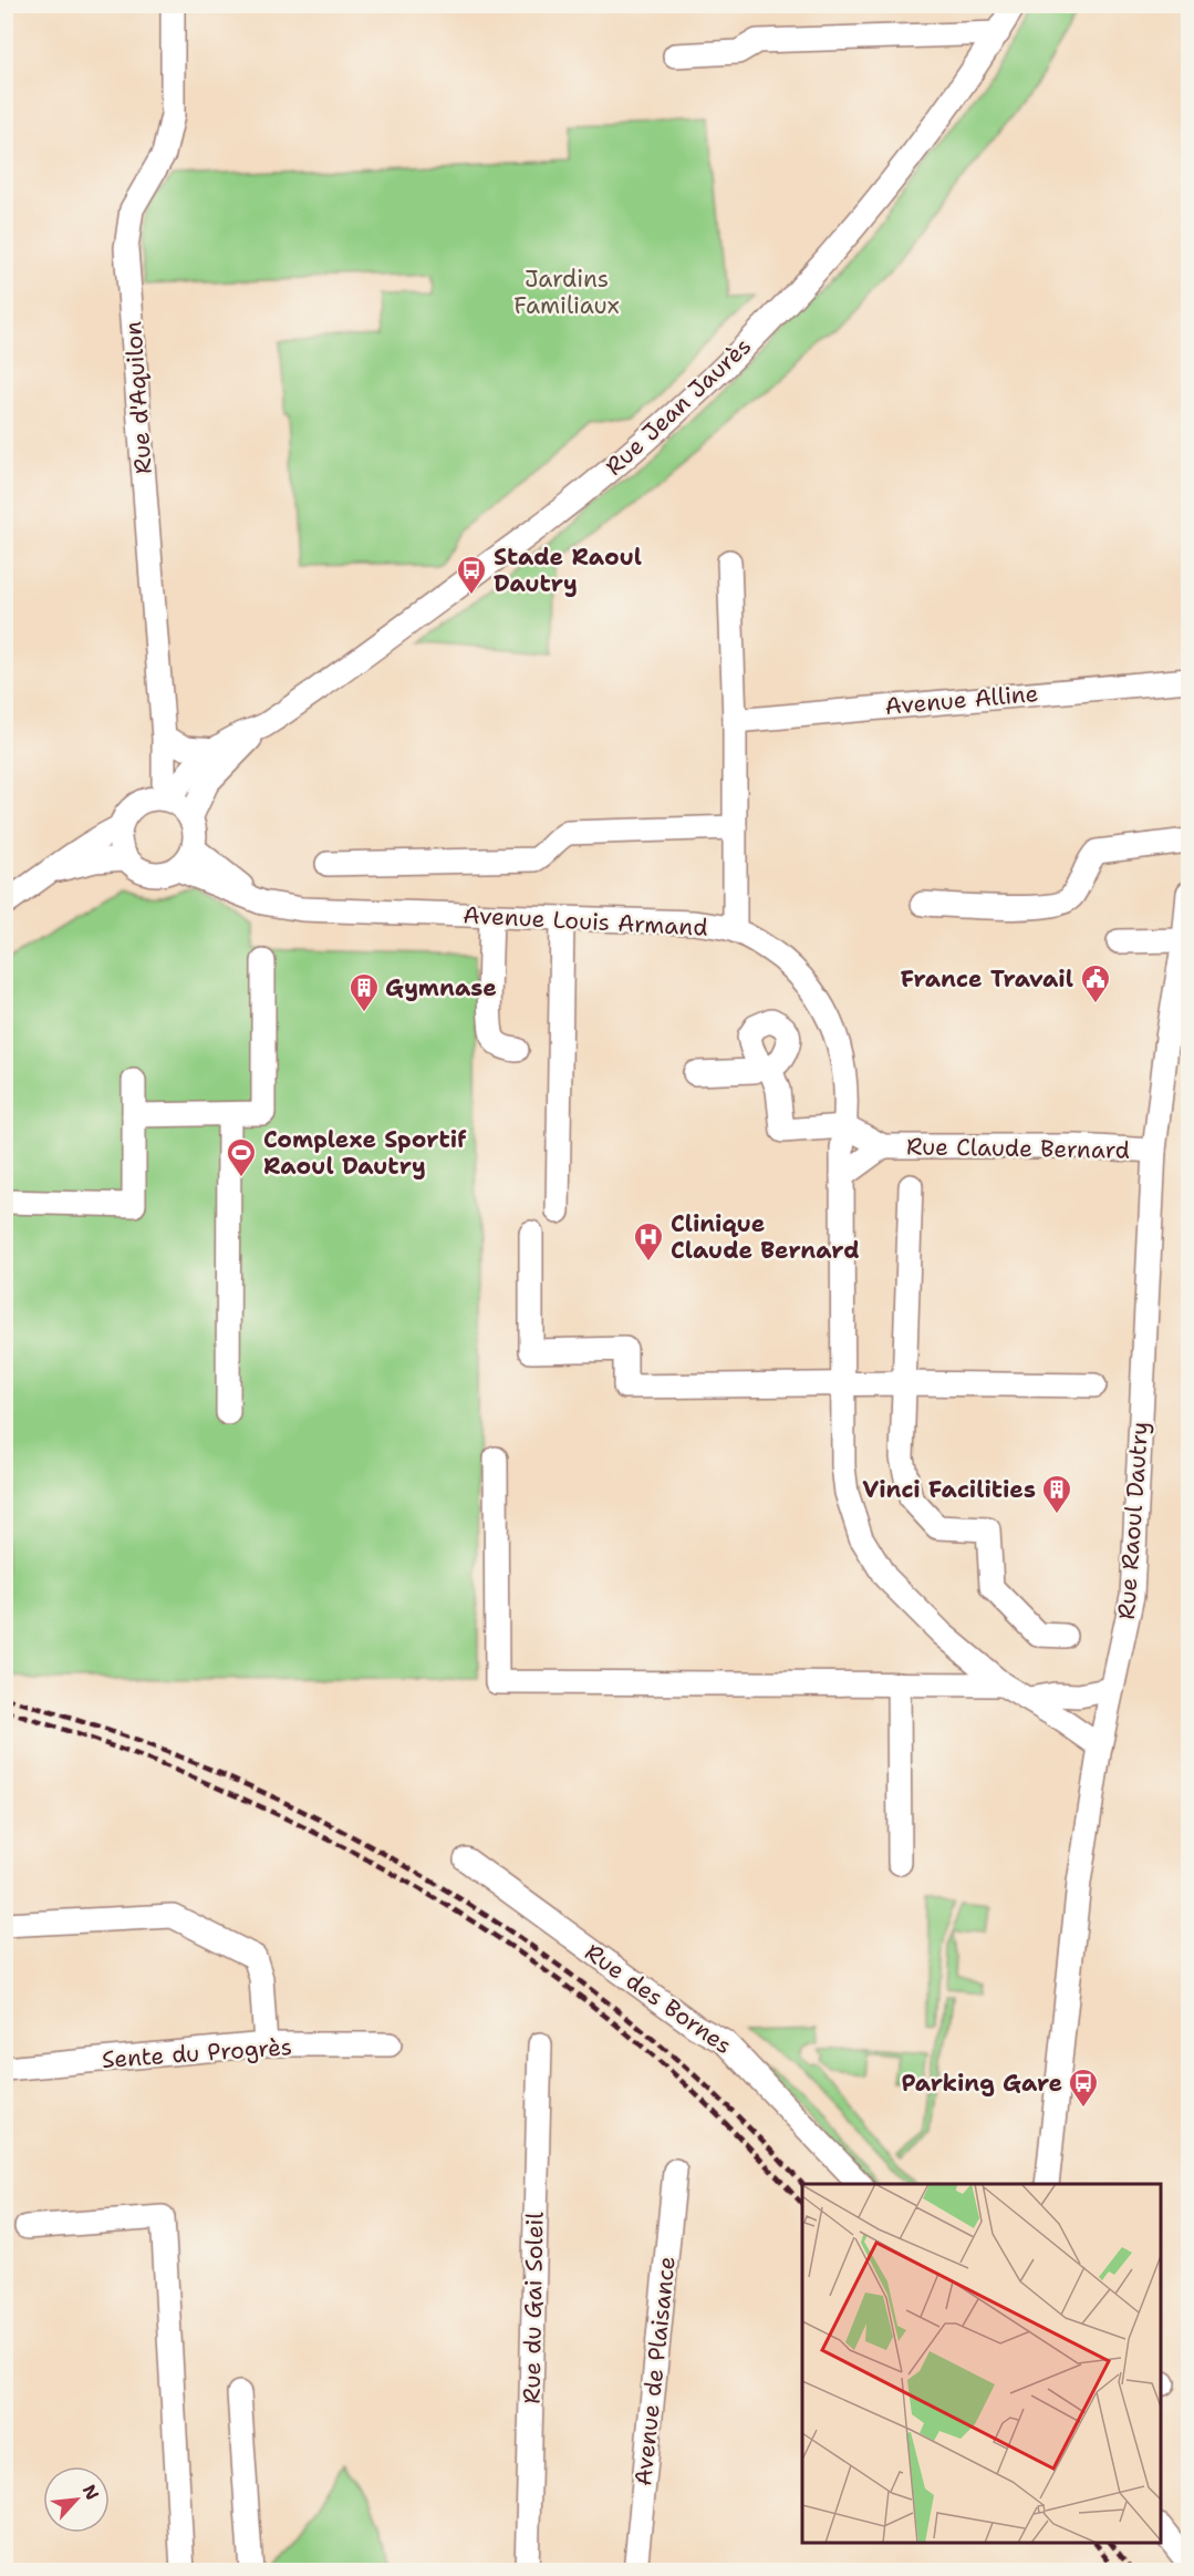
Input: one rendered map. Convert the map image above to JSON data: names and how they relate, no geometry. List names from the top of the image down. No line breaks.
{"streets":{"street":["Rue d'Aquilon","Rue Jean Jaurès","Avenue Alline","Avenue Louis Armand","Rue Claude Bernard","Rue Raoul Dautry","Rue des Bornes","Sente du Progrès","Rue du Gai Soleil","Avenue de Plaisance"]},"crossings":[["Rue d'Aquilon","Rue Jean Jaurès"],["Rue d'Aquilon","Avenue Louis Armand"],["Rue Jean Jaurès","Avenue Louis Armand"],["Avenue Louis Armand","Rue Claude Bernard"],["Avenue Louis Armand","Rue Raoul Dautry"],["Rue Claude Bernard","Rue Raoul Dautry"]],"parks":["Jardins Familiaux"],"places":{"bus stop":["Stade Raoul Dautry","Parking Gare"],"public building":["France Travail"],"building":["Gymnase","Vinci Facilities"],"sports":["Complexe Sportif Raoul Dautry"],"hospital":["Clinique Claude Bernard"]},"north":"top right"}
